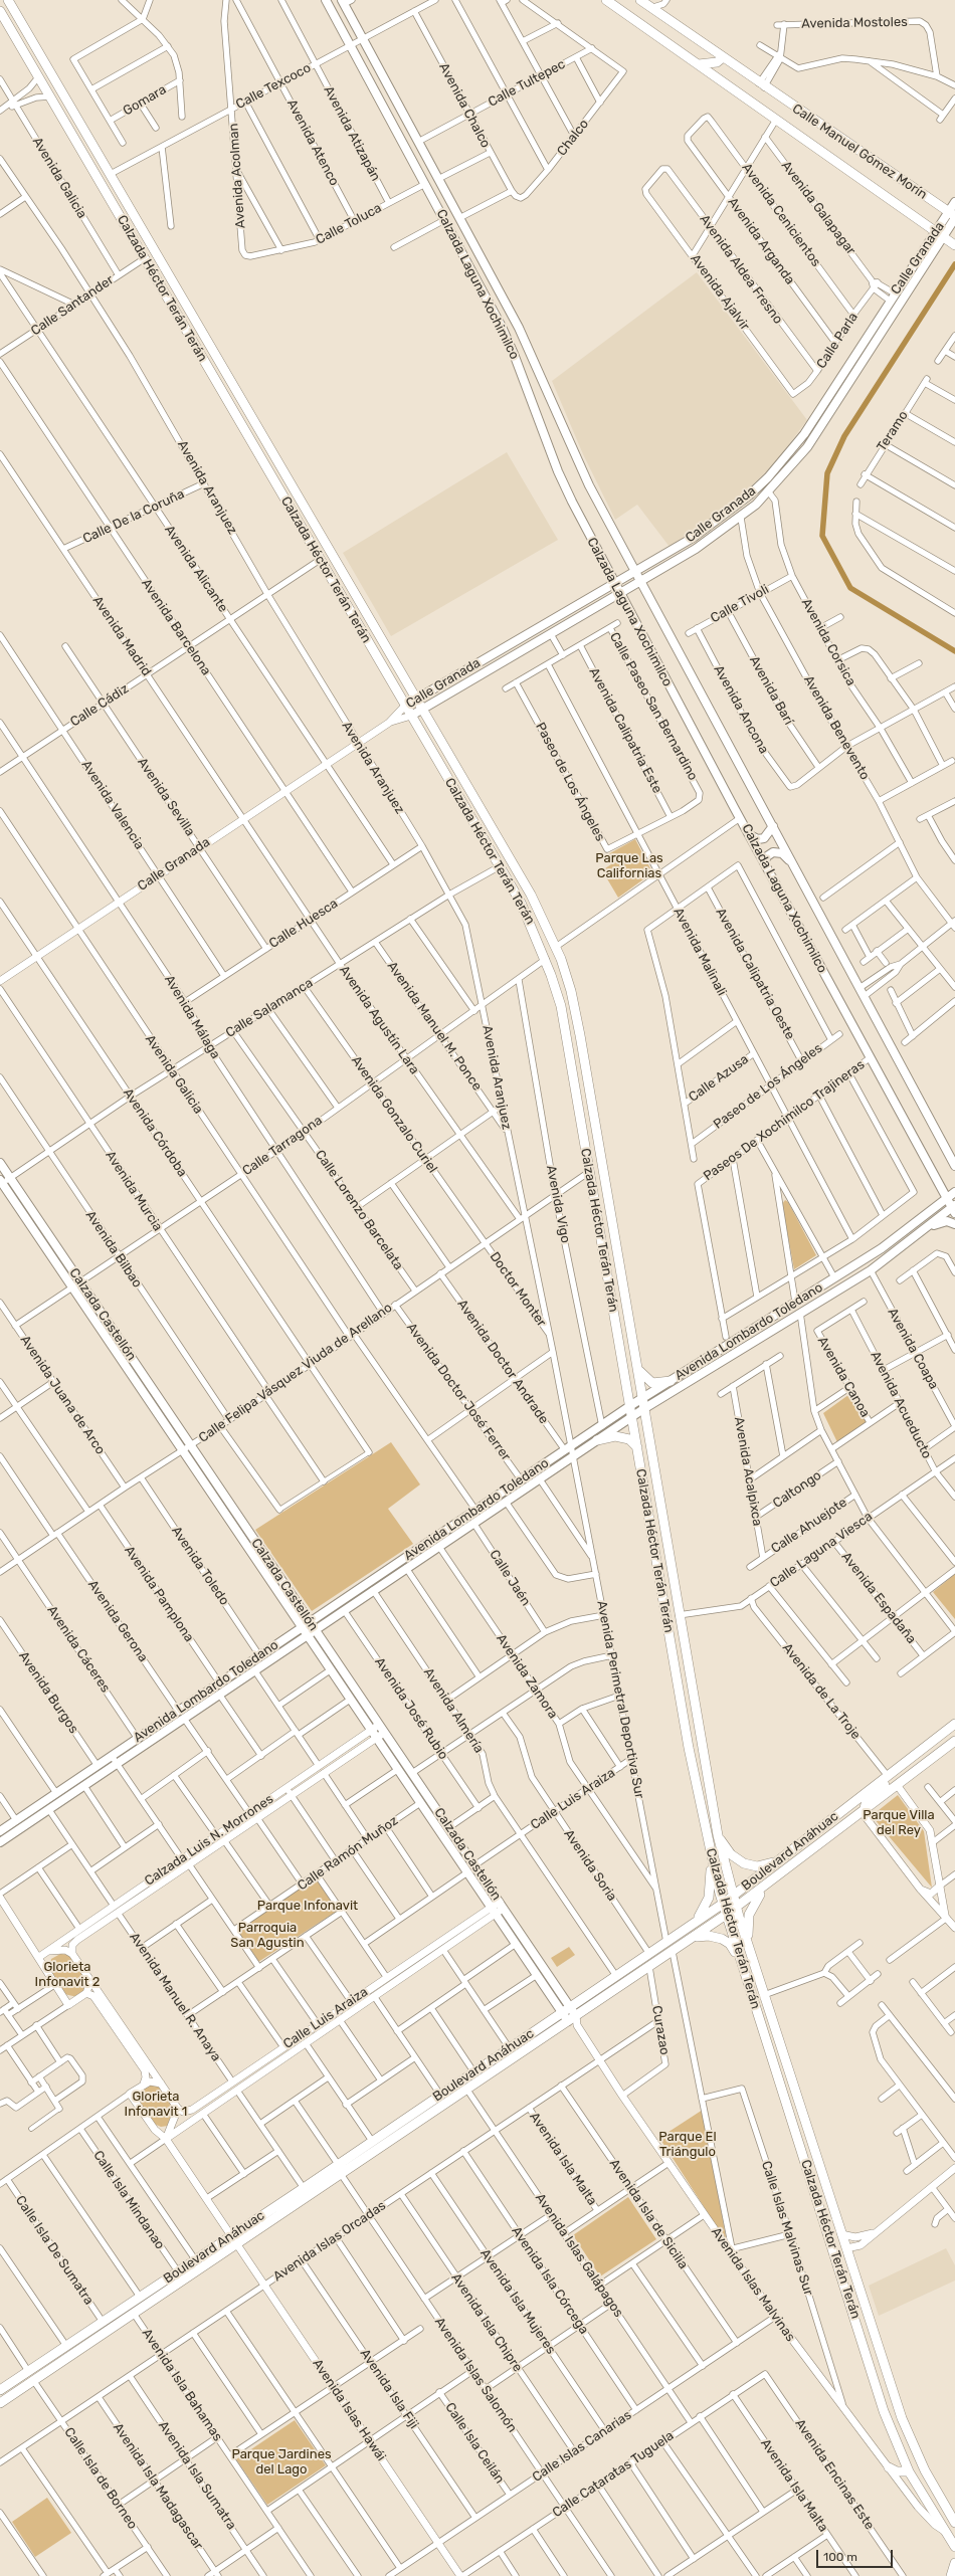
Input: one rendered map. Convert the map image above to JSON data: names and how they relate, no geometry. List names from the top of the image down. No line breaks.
{"streets":{"main road":["Calle Manuel Gómez Morín","Calle Granada","Calzada Laguna Xochimilco","Calzada Héctor Terán Terán","Calzada Castellón","Avenida Lombardo Toledano","Boulevard Anáhuac"],"street":["Avenida Mostoles","Calle Tultepec","Calle Texcoco","Gomara","Avenida Chalco","Avenida Atizapán","Chalco","Avenida Atenco","Avenida Acolman","Avenida Galicia","Avenida Galapagar","Avenida Cenicientos","Calle Toluca","Avenida Arganda","Avenida Aldea Fresno","Avenida Ajalvir","Calle Santander","Calle Parla","Teramo","Avenida Aranjuez","Calle De la Coruña","Avenida Alicante","Calle Tivoli","Avenida Barcelona","Avenida Madrid","Avenida Corsica","Avenida Barí","Calle Cádiz","Calle Paseo San Bernardino","Avenida Ancona","Avenida Benevento","Avenida Calipatria Este","Paseo de Los Ángeles","Avenida Sevilla","Avenida Valencia","Calle Huesca","Avenida Malinali","Avenida Calipatria Oeste","Calle Salamanca","Avenida Málaga","Avenida Agustín Lara","Avenida Manuel M. Ponce","Calle Azusa","Avenida Gonzalo Curiel","Paseos De Xochimilco Trajineras","Avenida Córdoba","Calle Tarragona","Avenida Murcia","Avenida Vigo","Calle Lorenzo Barcelata","Avenida Bilbao","Doctor Monter","Avenida Coapa","Avenida Doctor Andrade","Calle Felipa Vásquez Viuda de Arellano","Avenida Canoa","Avenida Doctor José Ferrer","Avenida Juana de Arco","Avenida Acueducto","Avenida Acalpixca","Caltongo","Calle Ahuejote","Calle Laguna Viesca","Avenida Toledo","Calle Jaén","Avenida Pamplona","Avenida Espadaña","Avenida Gerona","Avenida Cáceres","Avenida Zamora","Avenida de La Troje","Avenida Burgos","Avenida Perimetral Deportiva Sur","Avenida José Rubio","Avenida Almería","Calle Luis Araiza","Calzada Luis N. Morrones","Calle Ramón Muñoz","Avenida Soria","Avenida Manuel R. Anaya","Curazao","Avenida Isla Malta","Calle Isla Mindanao","Avenida Isla de Sicilia","Calle Islas Malvinas Sur","Avenida Islas Orcadas","Calle Isla De Sumatra","Avenida Islas Galápagos","Avenida Isla Córcega","Avenida Islas Malvinas","Avenida Isla Mujeres","Avenida Isla Chipre","Avenida Islas Salomón","Avenida Isla Bahamas","Avenida Isla Fiji","Avenida Islas Hawái","Calle Isla Ceilán","Calle Islas Canarias","Calle Cataratas Tuguela","Avenida Encinas Este","Avenida Isla Sumatra","Calle Isla de Borneo","Avenida Isla Madagascar"]},"crossings":[["Calle Tultepec","Avenida Chalco"],["Calle Tultepec","Chalco"],["Calle Tultepec","Calzada Laguna Xochimilco"],["Calle Texcoco","Avenida Chalco"],["Calle Texcoco","Avenida Atizapán"],["Calle Texcoco","Avenida Atenco"],["Calle Texcoco","Avenida Acolman"],["Calle Texcoco","Calzada Laguna Xochimilco"],["Calle Texcoco","Calzada Héctor Terán Terán"],["Avenida Chalco","Chalco"],["Avenida Atizapán","Calle Toluca"],["Avenida Atenco","Calle Toluca"],["Calle Manuel Gómez Morín","Calle Granada"],["Avenida Acolman","Calle Toluca"],["Avenida Galicia","Calle Granada"],["Avenida Galicia","Calle Santander"],["Avenida Galicia","Calle Salamanca"],["Avenida Galicia","Calle Tarragona"],["Avenida Galicia","Avenida Lombardo Toledano"],["Avenida Galicia","Calle Felipa Vásquez Viuda de Arellano"],["Avenida Galapagar","Calle Granada"],["Avenida Galapagar","Calle Parla"],["Avenida Cenicientos","Avenida Arganda"],["Avenida Cenicientos","Calle Parla"],["Calle Toluca","Calzada Laguna Xochimilco"],["Avenida Arganda","Calle Parla"],["Calle Granada","Calzada Laguna Xochimilco"],["Calle Granada","Calzada Héctor Terán Terán"],["Calle Granada","Avenida Aranjuez"],["Calle Granada","Avenida Alicante"],["Calle Granada","Avenida Barcelona"],["Calle Granada","Avenida Madrid"],["Calle Granada","Avenida Corsica"],["Calle Granada","Avenida Benevento"],["Calle Granada","Avenida Sevilla"],["Calle Granada","Avenida Valencia"],["Calle Granada","Avenida Málaga"],["Calle Granada","Avenida Agustín Lara"],["Calle Granada","Avenida Córdoba"],["Avenida Aldea Fresno","Avenida Ajalvir"],["Avenida Aldea Fresno","Calle Parla"],["Calzada Laguna Xochimilco","Paseos De Xochimilco Trajineras"],["Calzada Laguna Xochimilco","Avenida Lombardo Toledano"],["Calzada Héctor Terán Terán","Calle Santander"],["Calzada Héctor Terán Terán","Calle Cádiz"],["Calzada Héctor Terán Terán","Calle Salamanca"],["Calzada Héctor Terán Terán","Calle Tarragona"],["Calzada Héctor Terán Terán","Avenida Lombardo Toledano"],["Calzada Héctor Terán Terán","Calle Felipa Vásquez Viuda de Arellano"],["Calzada Héctor Terán Terán","Calle Laguna Viesca"],["Calzada Héctor Terán Terán","Boulevard Anáhuac"],["Calzada Héctor Terán Terán","Avenida Islas Malvinas"],["Avenida Ajalvir","Calle Parla"],["Calle Santander","Avenida Aranjuez"],["Calle Santander","Avenida Alicante"],["Avenida Aranjuez","Calle De la Coruña"],["Avenida Aranjuez","Calle Cádiz"],["Avenida Aranjuez","Calle Huesca"],["Avenida Aranjuez","Calle Salamanca"],["Avenida Aranjuez","Avenida Manuel M. Ponce"],["Avenida Aranjuez","Calle Tarragona"],["Avenida Aranjuez","Doctor Monter"],["Avenida Aranjuez","Avenida Lombardo Toledano"],["Avenida Aranjuez","Avenida Doctor Andrade"],["Avenida Aranjuez","Calle Felipa Vásquez Viuda de Arellano"],["Avenida Aranjuez","Avenida Perimetral Deportiva Sur"],["Calle De la Coruña","Avenida Alicante"],["Calle De la Coruña","Avenida Barcelona"],["Calle De la Coruña","Avenida Madrid"],["Avenida Alicante","Calle Cádiz"],["Avenida Alicante","Calle Huesca"],["Calle Tivoli","Avenida Corsica"],["Calle Tivoli","Avenida Barí"],["Calle Tivoli","Avenida Ancona"],["Calle Tivoli","Avenida Benevento"],["Avenida Barcelona","Calle Cádiz"],["Avenida Barcelona","Calle Huesca"],["Avenida Madrid","Calle Cádiz"],["Avenida Madrid","Avenida Agustín Lara"],["Avenida Barí","Avenida Ancona"],["Calle Cádiz","Avenida Sevilla"],["Calle Cádiz","Avenida Valencia"],["Calle Cádiz","Avenida Málaga"],["Calle Paseo San Bernardino","Avenida Calipatria Este"],["Calle Paseo San Bernardino","Paseo de Los Ángeles"],["Calle Paseo San Bernardino","Avenida Malinali"],["Avenida Calipatria Este","Paseo de Los Ángeles"],["Paseo de Los Ángeles","Avenida Malinali"],["Paseo de Los Ángeles","Avenida Calipatria Oeste"],["Paseo de Los Ángeles","Calle Azusa"],["Avenida Sevilla","Calle Huesca"],["Avenida Valencia","Calle Huesca"],["Calle Huesca","Avenida Málaga"],["Calle Huesca","Avenida Agustín Lara"],["Avenida Malinali","Calle Azusa"],["Avenida Malinali","Paseos De Xochimilco Trajineras"],["Calle Salamanca","Avenida Málaga"],["Calle Salamanca","Avenida Agustín Lara"],["Calle Salamanca","Avenida Manuel M. Ponce"],["Calle Salamanca","Avenida Gonzalo Curiel"],["Calle Salamanca","Avenida Córdoba"],["Calle Salamanca","Avenida Murcia"],["Calle Salamanca","Calle Lorenzo Barcelata"],["Calle Salamanca","Avenida Bilbao"],["Calle Salamanca","Calzada Castellón"],["Avenida Málaga","Calle Tarragona"],["Avenida Málaga","Calle Felipa Vásquez Viuda de Arellano"],["Avenida Agustín Lara","Calle Tarragona"],["Avenida Agustín Lara","Calle Felipa Vásquez Viuda de Arellano"],["Avenida Manuel M. Ponce","Calle Tarragona"],["Avenida Gonzalo Curiel","Calle Tarragona"],["Avenida Gonzalo Curiel","Doctor Monter"],["Avenida Gonzalo Curiel","Calle Felipa Vásquez Viuda de Arellano"],["Avenida Córdoba","Calle Tarragona"],["Avenida Córdoba","Calle Felipa Vásquez Viuda de Arellano"],["Calle Tarragona","Avenida Murcia"],["Calle Tarragona","Avenida Vigo"],["Calle Tarragona","Calle Lorenzo Barcelata"],["Calle Tarragona","Avenida Bilbao"],["Calle Tarragona","Calzada Castellón"],["Calle Tarragona","Avenida Juana de Arco"],["Avenida Murcia","Calle Felipa Vásquez Viuda de Arellano"],["Avenida Vigo","Avenida Lombardo Toledano"],["Avenida Vigo","Calle Felipa Vásquez Viuda de Arellano"],["Calle Lorenzo Barcelata","Calle Felipa Vásquez Viuda de Arellano"],["Avenida Bilbao","Calle Felipa Vásquez Viuda de Arellano"],["Doctor Monter","Calle Felipa Vásquez Viuda de Arellano"],["Calzada Castellón","Avenida Lombardo Toledano"],["Calzada Castellón","Calle Felipa Vásquez Viuda de Arellano"],["Calzada Castellón","Calle Luis Araiza"],["Calzada Castellón","Calzada Luis N. Morrones"],["Calzada Castellón","Boulevard Anáhuac"],["Calzada Castellón","Calle Ramón Muñoz"],["Avenida Lombardo Toledano","Avenida Coapa"],["Avenida Lombardo Toledano","Avenida Doctor Andrade"],["Avenida Lombardo Toledano","Avenida Doctor José Ferrer"],["Avenida Lombardo Toledano","Avenida Toledo"],["Avenida Lombardo Toledano","Calle Jaén"],["Avenida Lombardo Toledano","Avenida Pamplona"],["Avenida Lombardo Toledano","Avenida Gerona"],["Avenida Lombardo Toledano","Avenida Cáceres"],["Avenida Lombardo Toledano","Avenida Zamora"],["Avenida Lombardo Toledano","Avenida Burgos"],["Avenida Lombardo Toledano","Avenida Perimetral Deportiva Sur"],["Avenida Lombardo Toledano","Avenida José Rubio"],["Avenida Lombardo Toledano","Avenida Almería"],["Avenida Lombardo Toledano","Avenida Manuel R. Anaya"],["Avenida Doctor Andrade","Calle Felipa Vásquez Viuda de Arellano"],["Calle Felipa Vásquez Viuda de Arellano","Avenida Doctor José Ferrer"],["Calle Felipa Vásquez Viuda de Arellano","Avenida Juana de Arco"],["Calle Felipa Vásquez Viuda de Arellano","Avenida Toledo"],["Calle Felipa Vásquez Viuda de Arellano","Avenida Pamplona"],["Calle Felipa Vásquez Viuda de Arellano","Avenida Gerona"],["Calle Felipa Vásquez Viuda de Arellano","Avenida Cáceres"],["Avenida Canoa","Avenida Acueducto"],["Avenida Acueducto","Calle Laguna Viesca"],["Avenida Acalpixca","Caltongo"],["Avenida Acalpixca","Calle Ahuejote"],["Calle Laguna Viesca","Avenida Espadaña"],["Calle Laguna Viesca","Avenida de La Troje"],["Avenida Zamora","Avenida Perimetral Deportiva Sur"],["Avenida Zamora","Calle Luis Araiza"],["Avenida de La Troje","Boulevard Anáhuac"],["Avenida Perimetral Deportiva Sur","Calle Luis Araiza"],["Avenida Perimetral Deportiva Sur","Boulevard Anáhuac"],["Avenida Almería","Calle Luis Araiza"],["Avenida Almería","Boulevard Anáhuac"],["Calle Luis Araiza","Avenida Soria"],["Calle Luis Araiza","Avenida Manuel R. Anaya"],["Calle Luis Araiza","Avenida Islas Hawái"],["Calzada Luis N. Morrones","Avenida Manuel R. Anaya"],["Boulevard Anáhuac","Avenida Soria"],["Boulevard Anáhuac","Curazao"],["Boulevard Anáhuac","Calle Isla Mindanao"],["Boulevard Anáhuac","Calle Isla De Sumatra"],["Boulevard Anáhuac","Avenida Islas Galápagos"],["Boulevard Anáhuac","Avenida Islas Malvinas"],["Boulevard Anáhuac","Avenida Islas Salomón"],["Boulevard Anáhuac","Avenida Isla Bahamas"],["Boulevard Anáhuac","Avenida Islas Hawái"],["Boulevard Anáhuac","Calle Isla de Borneo"],["Curazao","Avenida Islas Orcadas"],["Curazao","Avenida Islas Malvinas"],["Avenida Isla Malta","Avenida Islas Orcadas"],["Avenida Isla Malta","Calle Cataratas Tuguela"],["Avenida Isla de Sicilia","Avenida Islas Orcadas"],["Avenida Isla de Sicilia","Calle Islas Canarias"],["Calle Islas Malvinas Sur","Avenida Islas Malvinas"],["Avenida Islas Orcadas","Avenida Islas Galápagos"],["Avenida Islas Orcadas","Avenida Isla Córcega"],["Avenida Islas Orcadas","Avenida Islas Malvinas"],["Avenida Islas Orcadas","Avenida Isla Mujeres"],["Avenida Islas Orcadas","Avenida Isla Chipre"],["Avenida Islas Orcadas","Avenida Islas Salomón"],["Avenida Islas Orcadas","Avenida Isla Bahamas"],["Avenida Islas Orcadas","Avenida Isla Fiji"],["Avenida Islas Orcadas","Avenida Islas Hawái"],["Avenida Islas Orcadas","Avenida Isla Sumatra"],["Avenida Islas Orcadas","Calle Isla de Borneo"],["Avenida Islas Orcadas","Avenida Isla Madagascar"],["Avenida Islas Galápagos","Calle Islas Canarias"],["Avenida Islas Galápagos","Calle Cataratas Tuguela"],["Avenida Isla Córcega","Calle Islas Canarias"],["Avenida Islas Malvinas","Calle Islas Canarias"],["Avenida Isla Mujeres","Calle Islas Canarias"],["Avenida Isla Chipre","Calle Islas Canarias"],["Avenida Islas Salomón","Calle Islas Canarias"],["Avenida Islas Salomón","Calle Cataratas Tuguela"],["Avenida Isla Fiji","Calle Islas Canarias"],["Avenida Islas Hawái","Calle Islas Canarias"],["Avenida Islas Hawái","Calle Cataratas Tuguela"],["Calle Isla Ceilán","Calle Islas Canarias"],["Calle Cataratas Tuguela","Avenida Encinas Este"]],"parks":["Parque Las Californias","Parque Villa del Rey","Parque Infonavit","Parroquia San Agustin","Glorieta Infonavit 2","Glorieta Infonavit 1","Parque El Triángulo","Parque Jardines del Lago"],"scale_bar":"100 m"}
